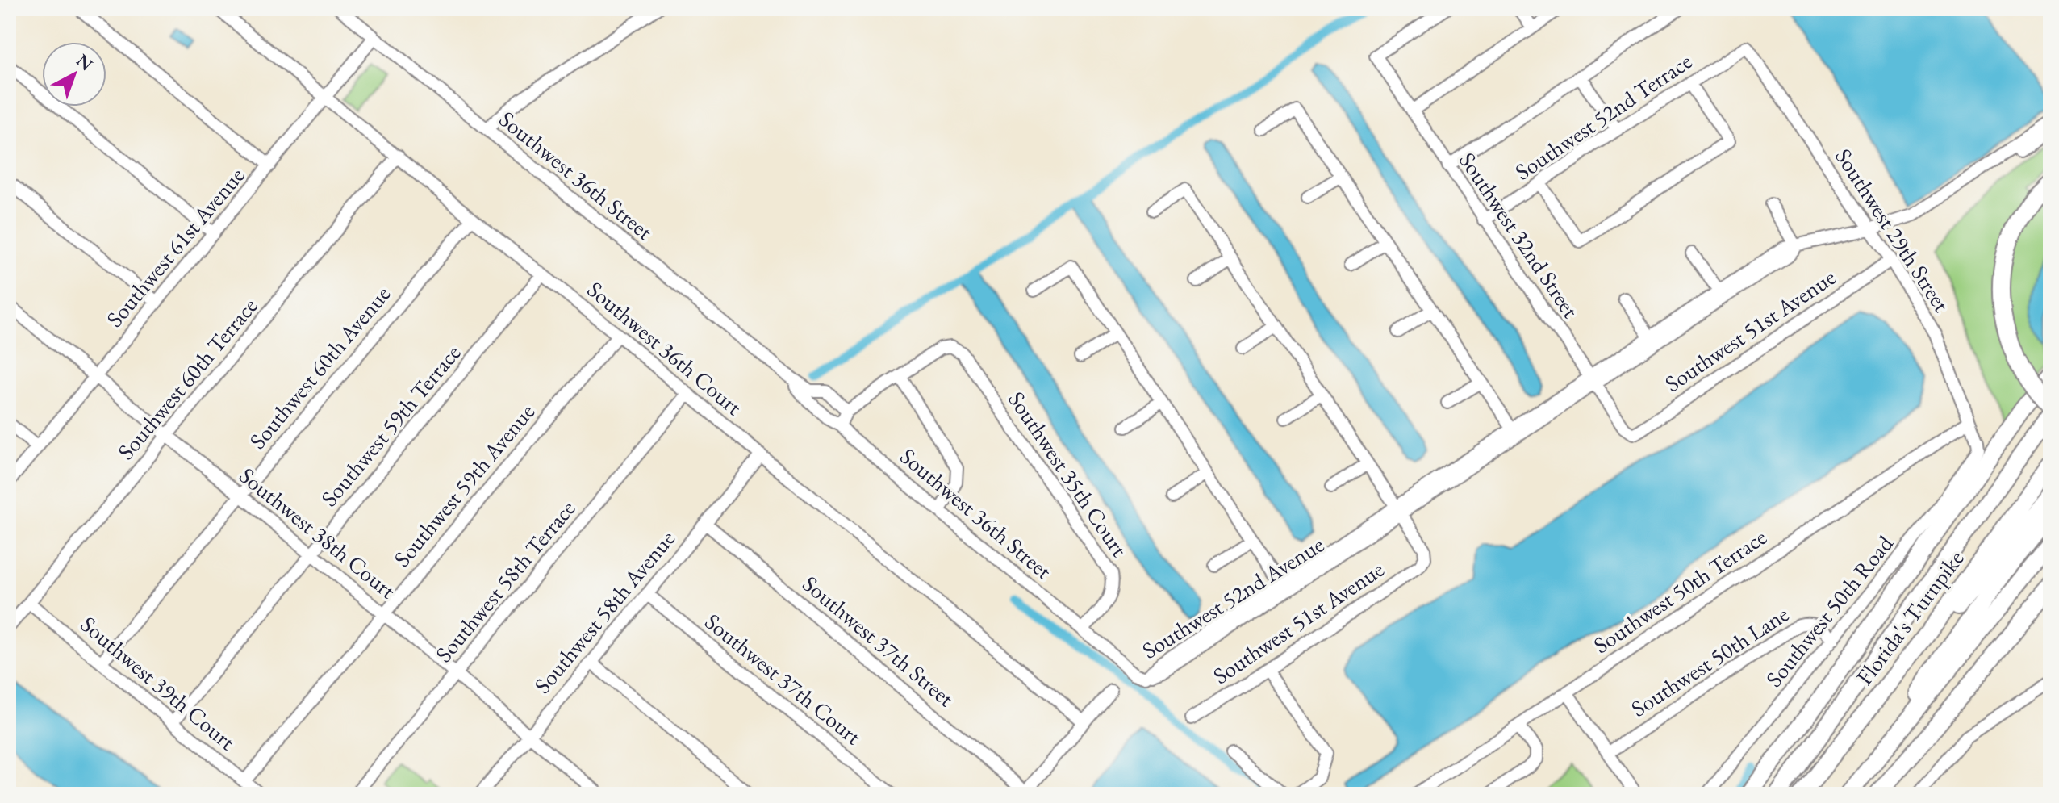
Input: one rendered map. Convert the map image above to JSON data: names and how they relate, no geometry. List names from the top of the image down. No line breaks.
{"streets":{"highway":["Florida's Turnpike"],"street":["Southwest 52nd Terrace","Southwest 36th Street","Southwest 29th Street","Southwest 32nd Street","Southwest 61st Avenue","Southwest 51st Avenue","Southwest 36th Court","Southwest 60th Avenue","Southwest 60th Terrace","Southwest 59th Terrace","Southwest 35th Court","Southwest 59th Avenue","Southwest 38th Court","Southwest 58th Terrace","Southwest 50th Terrace","Southwest 52nd Avenue","Southwest 50th Road","Southwest 58th Avenue","Southwest 37th Street","Southwest 50th Lane","Southwest 37th Court","Southwest 39th Court"]},"crossings":[["Southwest 52nd Terrace","Southwest 29th Street"],["Southwest 52nd Terrace","Southwest 32nd Street"],["Southwest 36th Street","Southwest 61st Avenue"],["Southwest 36th Street","Southwest 35th Court"],["Southwest 36th Street","Southwest 52nd Avenue"],["Southwest 29th Street","Southwest 51st Avenue"],["Southwest 29th Street","Southwest 50th Terrace"],["Southwest 29th Street","Southwest 52nd Avenue"],["Southwest 29th Street","Southwest 50th Road"],["Southwest 32nd Street","Southwest 51st Avenue"],["Southwest 32nd Street","Southwest 52nd Avenue"],["Southwest 61st Avenue","Southwest 36th Court"],["Southwest 61st Avenue","Southwest 38th Court"],["Southwest 51st Avenue","Southwest 52nd Avenue"],["Southwest 36th Court","Southwest 60th Avenue"],["Southwest 36th Court","Southwest 60th Terrace"],["Southwest 36th Court","Southwest 59th Terrace"],["Southwest 36th Court","Southwest 59th Avenue"],["Southwest 36th Court","Southwest 58th Terrace"],["Southwest 36th Court","Southwest 58th Avenue"],["Southwest 60th Avenue","Southwest 38th Court"],["Southwest 60th Avenue","Southwest 39th Court"],["Southwest 60th Terrace","Southwest 38th Court"],["Southwest 60th Terrace","Southwest 39th Court"],["Southwest 59th Terrace","Southwest 38th Court"],["Southwest 59th Terrace","Southwest 39th Court"],["Southwest 59th Avenue","Southwest 38th Court"],["Southwest 59th Avenue","Southwest 39th Court"],["Southwest 38th Court","Southwest 58th Terrace"],["Southwest 38th Court","Southwest 58th Avenue"],["Southwest 50th Road","Southwest 50th Lane"],["Southwest 58th Avenue","Southwest 37th Street"],["Southwest 58th Avenue","Southwest 37th Court"]],"north":"top right"}
